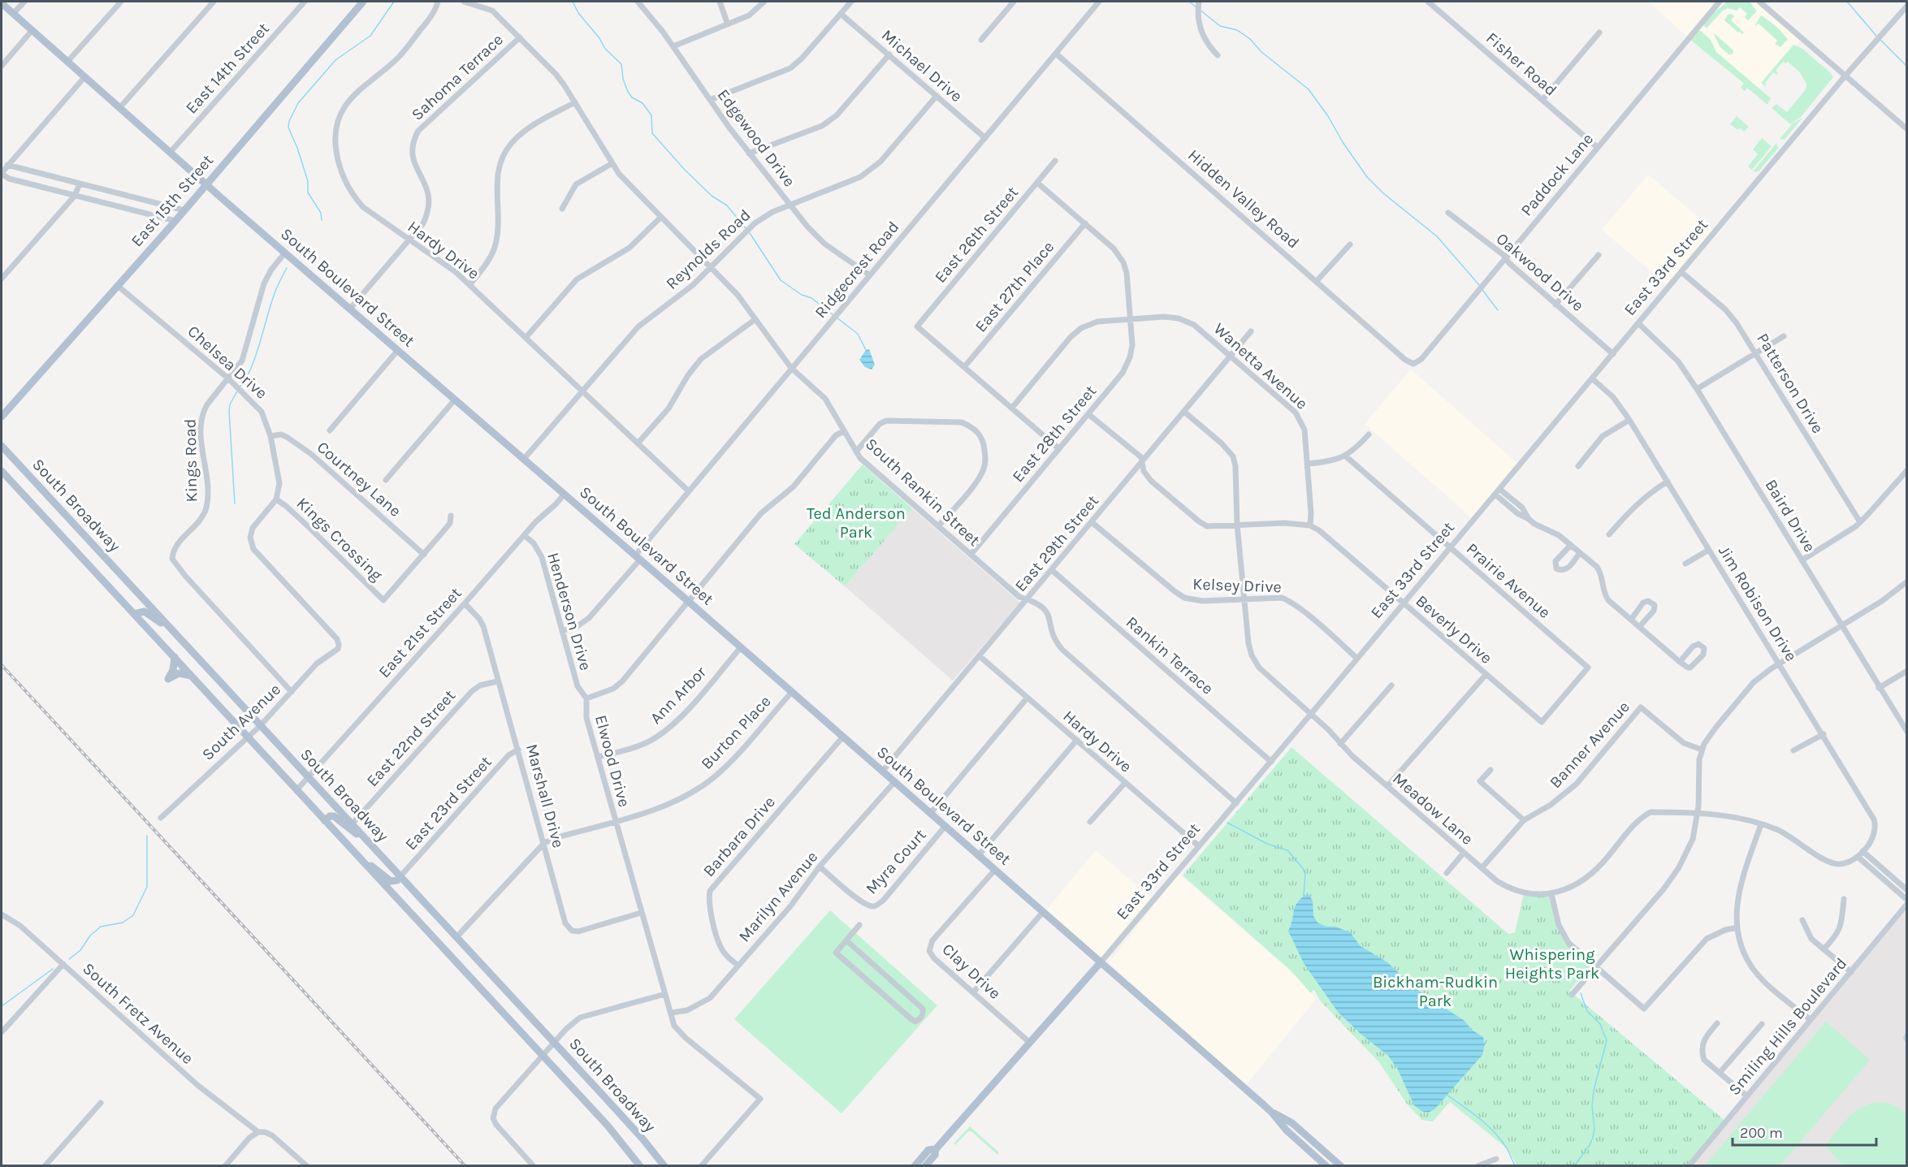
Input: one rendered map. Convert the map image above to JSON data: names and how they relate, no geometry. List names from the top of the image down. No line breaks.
{"streets":{"main road":["East 15th Street","East 33rd Street","South Boulevard Street","South Broadway"],"street":["Fisher Road","Michael Drive","East 14th Street","Sahoma Terrace","Edgewood Drive","Paddock Lane","Hidden Valley Road","East 26th Street","Reynolds Road","Hardy Drive","Ridgecrest Road","Oakwood Drive","East 27th Place","Chelsea Drive","Wanetta Avenue","Patterson Drive","East 28th Street","Kings Road","Courtney Lane","South Rankin Street","Baird Drive","Kings Crossing","East 29th Street","Prairie Avenue","Kelsey Drive","Jim Robison Drive","Henderson Drive","Beverly Drive","East 21st Street","Rankin Terrace","Ann Arbor","South Avenue","Burton Place","East 22nd Street","Banner Avenue","Elwood Drive","Marshall Drive","East 23rd Street","Meadow Lane","Barbara Drive","Myra Court","Marilyn Avenue","Clay Drive","South Fretz Avenue","Smiling Hills Boulevard"]},"crossings":[["Fisher Road","Paddock Lane"],["Michael Drive","Reynolds Road"],["Michael Drive","Ridgecrest Road"],["East 14th Street","South Boulevard Street"],["Sahoma Terrace","Hardy Drive"],["Sahoma Terrace","South Boulevard Street"],["Sahoma Terrace","South Rankin Street"],["Edgewood Drive","Reynolds Road"],["Edgewood Drive","Ridgecrest Road"],["Paddock Lane","Hidden Valley Road"],["Paddock Lane","Oakwood Drive"],["Hidden Valley Road","Ridgecrest Road"],["East 15th Street","South Boulevard Street"],["East 15th Street","Chelsea Drive"],["East 26th Street","East 27th Place"],["Reynolds Road","Hardy Drive"],["Reynolds Road","South Boulevard Street"],["Reynolds Road","South Rankin Street"],["Hardy Drive","East 33rd Street"],["Hardy Drive","Ridgecrest Road"],["Hardy Drive","East 29th Street"],["East 33rd Street","Oakwood Drive"],["East 33rd Street","South Boulevard Street"],["East 33rd Street","Patterson Drive"],["East 33rd Street","South Rankin Street"],["East 33rd Street","Baird Drive"],["East 33rd Street","Prairie Avenue"],["East 33rd Street","Kelsey Drive"],["East 33rd Street","Jim Robison Drive"],["East 33rd Street","Beverly Drive"],["East 33rd Street","Rankin Terrace"],["East 33rd Street","Meadow Lane"],["East 33rd Street","Clay Drive"],["Ridgecrest Road","South Boulevard Street"],["Ridgecrest Road","South Rankin Street"],["Ridgecrest Road","Henderson Drive"],["South Boulevard Street","Kings Road"],["South Boulevard Street","East 29th Street"],["South Boulevard Street","East 21st Street"],["South Boulevard Street","Ann Arbor"],["South Boulevard Street","Burton Place"],["South Boulevard Street","Elwood Drive"],["South Boulevard Street","Barbara Drive"],["South Boulevard Street","Myra Court"],["South Boulevard Street","Marilyn Avenue"],["South Boulevard Street","Clay Drive"],["Chelsea Drive","Kings Road"],["Chelsea Drive","Courtney Lane"],["Chelsea Drive","Kings Crossing"],["Chelsea Drive","South Avenue"],["Wanetta Avenue","East 28th Street"],["Wanetta Avenue","East 29th Street"],["Wanetta Avenue","Beverly Drive"],["East 28th Street","South Rankin Street"],["Kings Road","South Avenue"],["Courtney Lane","Kings Crossing"],["South Rankin Street","East 29th Street"],["South Rankin Street","Elwood Drive"],["South Broadway","East 21st Street"],["South Broadway","South Avenue"],["South Broadway","Burton Place"],["South Broadway","East 22nd Street"],["South Broadway","East 23rd Street"],["Kings Crossing","South Avenue"],["East 29th Street","Kelsey Drive"],["East 29th Street","Rankin Terrace"],["East 29th Street","Meadow Lane"],["Prairie Avenue","Beverly Drive"],["Kelsey Drive","Meadow Lane"],["Jim Robison Drive","Meadow Lane"],["Henderson Drive","East 21st Street"],["Henderson Drive","Elwood Drive"],["East 21st Street","Marshall Drive"],["Ann Arbor","Elwood Drive"],["Burton Place","Elwood Drive"],["Burton Place","Marshall Drive"],["East 22nd Street","Marshall Drive"],["Banner Avenue","Meadow Lane"],["Elwood Drive","Marshall Drive"],["Elwood Drive","Marilyn Avenue"],["Marshall Drive","East 23rd Street"],["Barbara Drive","Marilyn Avenue"],["Myra Court","Marilyn Avenue"]],"parks":["Ted Anderson Park","Whispering Heights Park","Bickham-Rudkin Park"],"scale_bar":"200 m"}
